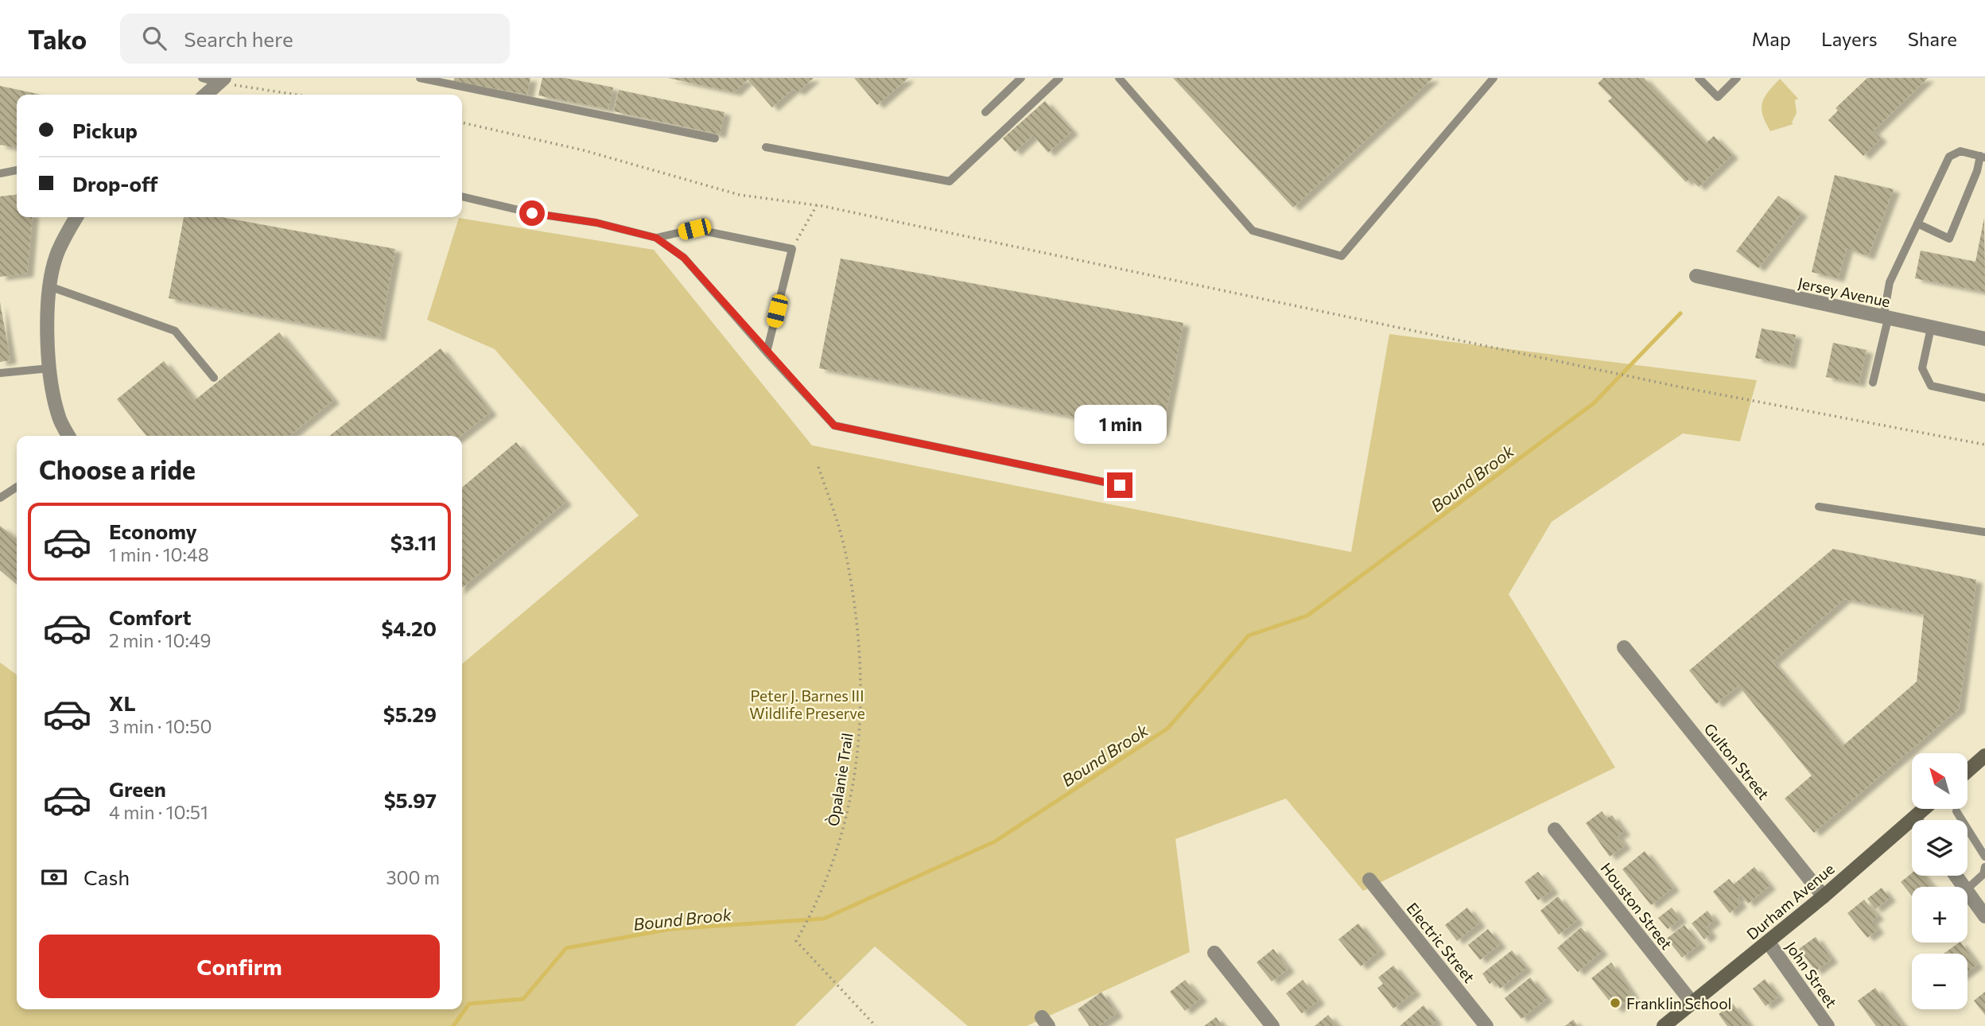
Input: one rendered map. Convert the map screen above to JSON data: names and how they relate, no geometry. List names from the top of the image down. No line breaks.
{"streets":{"street":["Jersey Avenue","Gulton Street","Durham Avenue","Houston Street","Electric Street","John Street"],"path":["Òpalanie Trail"]},"crossings":[["Gulton Street","Durham Avenue"],["Durham Avenue","Houston Street"],["Durham Avenue","John Street"]],"water":["Bound Brook"],"parks":["Peter J. Barnes III Wildlife Preserve"],"places":["Franklin School"],"north":"top left","page":{"header":"Tako","search":"Search here","nav":["Map","Layers","Share"],"banner":["Pickup","Drop-off"],"bubble":"1 min","heading":"Choose a ride","list":[{"name":"Economy","note":"1 min · 10:48","value":"$3.11"},{"name":"Comfort","note":"2 min · 10:49","value":"$4.20"},{"name":"XL","note":"3 min · 10:50","value":"$5.29"},{"name":"Green","note":"4 min · 10:51","value":"$5.97"}],"map_buttons":["+","−"],"pay":["Cash","300 m"],"buttons":"Confirm"}}
